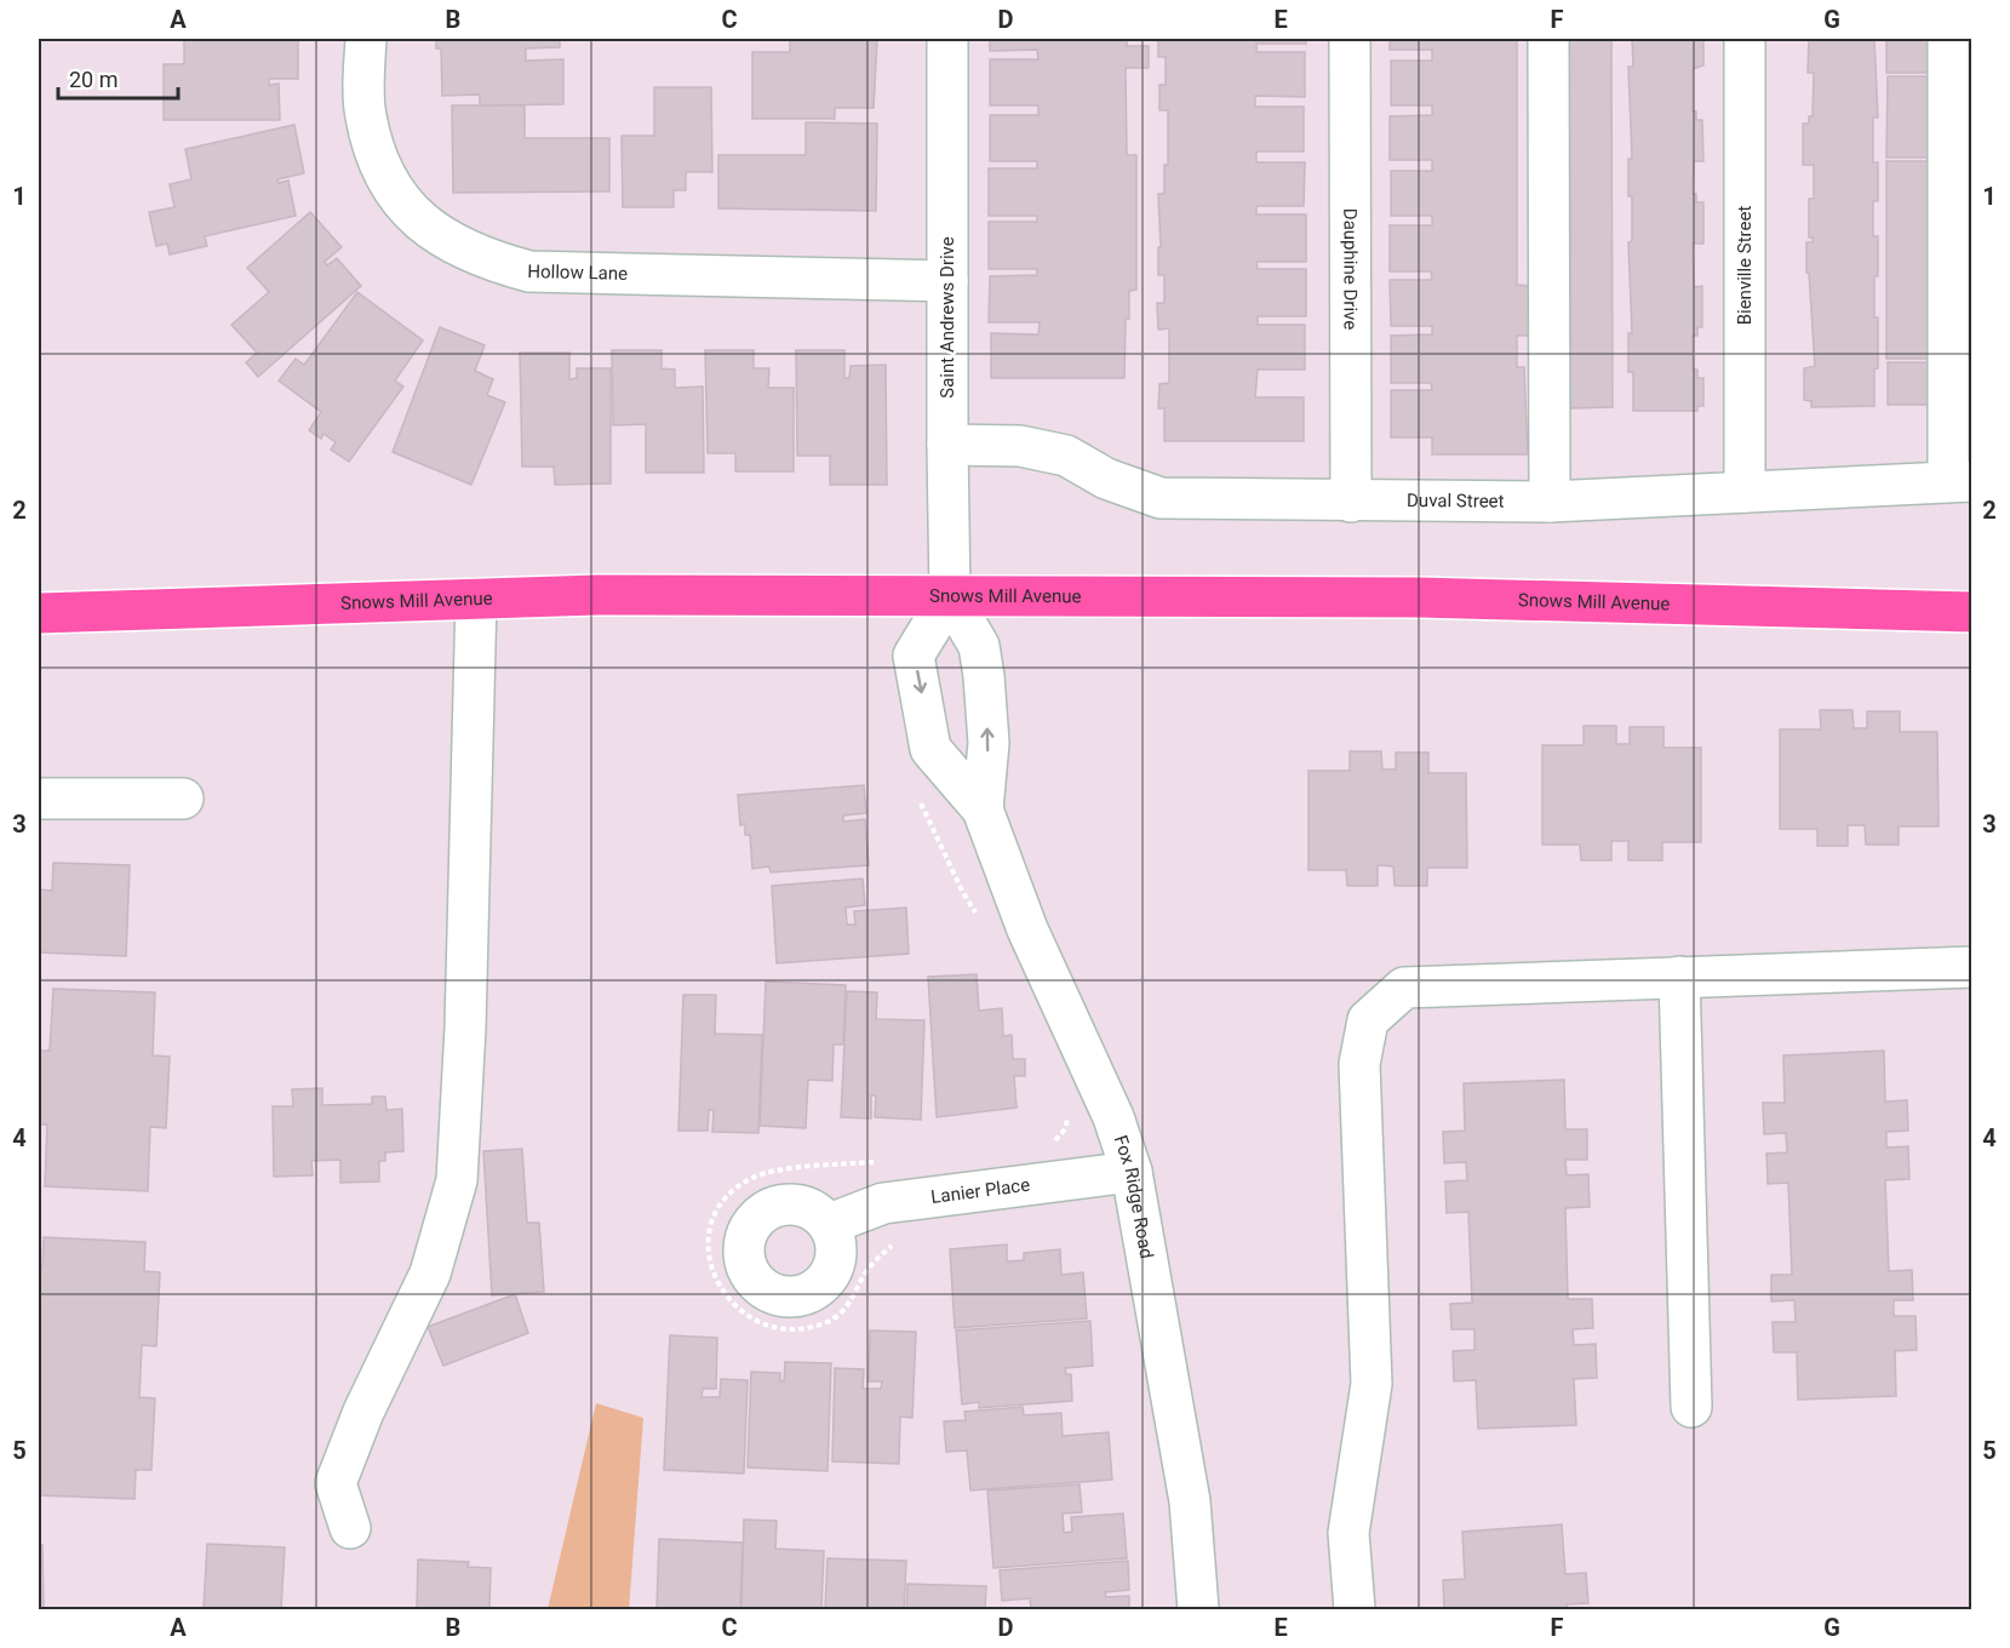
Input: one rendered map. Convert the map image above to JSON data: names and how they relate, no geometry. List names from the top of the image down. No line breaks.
{"streets":{"main road":["Snows Mill Avenue"],"street":["Bienville Street","Dauphine Drive","Hollow Lane","Saint Andrews Drive","Duval Street","Lanier Place","Fox Ridge Road"]},"crossings":[["Bienville Street","Duval Street"],["Dauphine Drive","Duval Street"],["Hollow Lane","Saint Andrews Drive"],["Saint Andrews Drive","Duval Street"],["Saint Andrews Drive","Snows Mill Avenue"],["Saint Andrews Drive","Fox Ridge Road"],["Snows Mill Avenue","Fox Ridge Road"],["Lanier Place","Fox Ridge Road"]],"scale_bar":"20 m","grid":{"columns":["A","B","C","D","E","F","G"],"rows":["1","2","3","4","5"]}}
